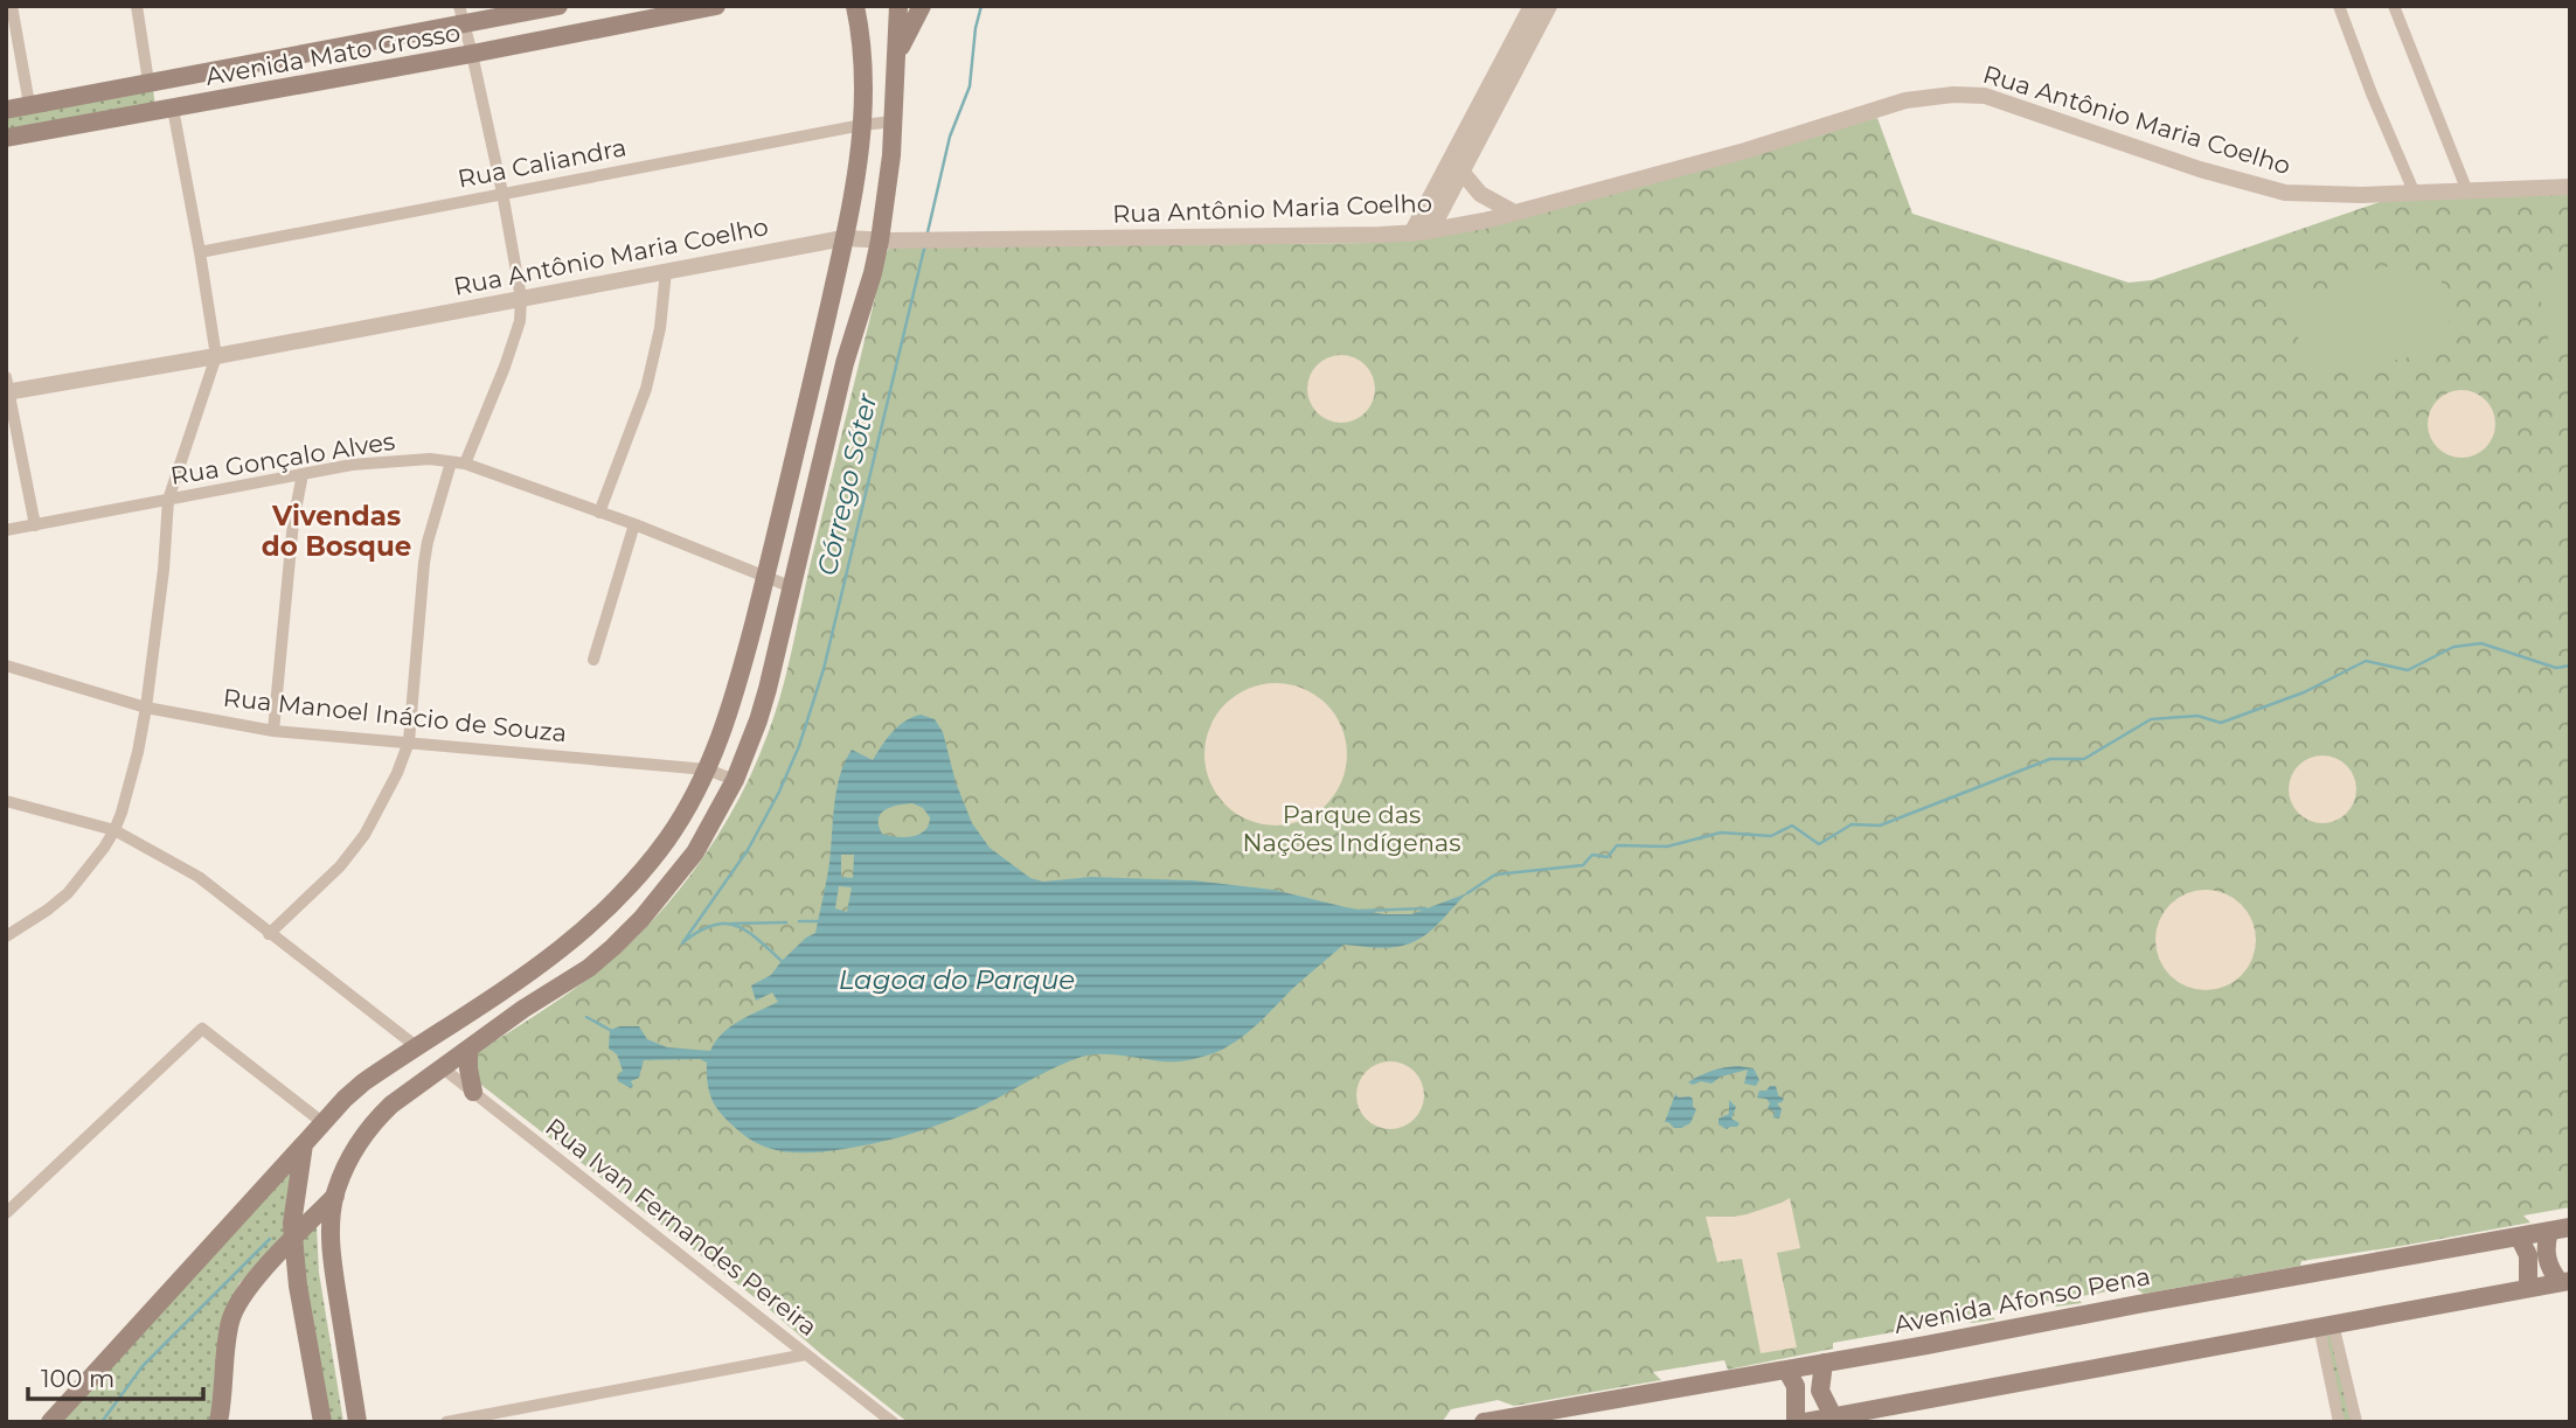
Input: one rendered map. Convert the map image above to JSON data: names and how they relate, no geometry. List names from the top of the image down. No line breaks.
{"streets":{"main road":["Avenida Mato Grosso","Avenida Afonso Pena"],"street":["Rua Antônio Maria Coelho","Rua Caliandra","Rua Gonçalo Alves","Rua Manoel Inácio de Souza","Rua Ivan Fernandes Pereira"]},"districts":["Vivendas do Bosque"],"water":["Córrego Sóter","Lagoa do Parque"],"parks":["Parque das Nações Indígenas"],"scale_bar":"100 m"}
